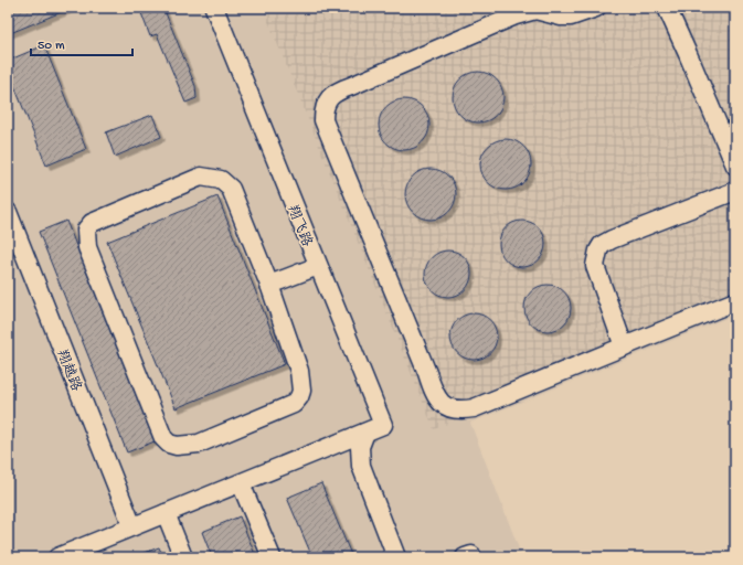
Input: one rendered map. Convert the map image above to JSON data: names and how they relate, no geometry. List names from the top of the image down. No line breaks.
{"streets":{"street":["翔飞路","翔越路"]},"scale_bar":"50 m"}
